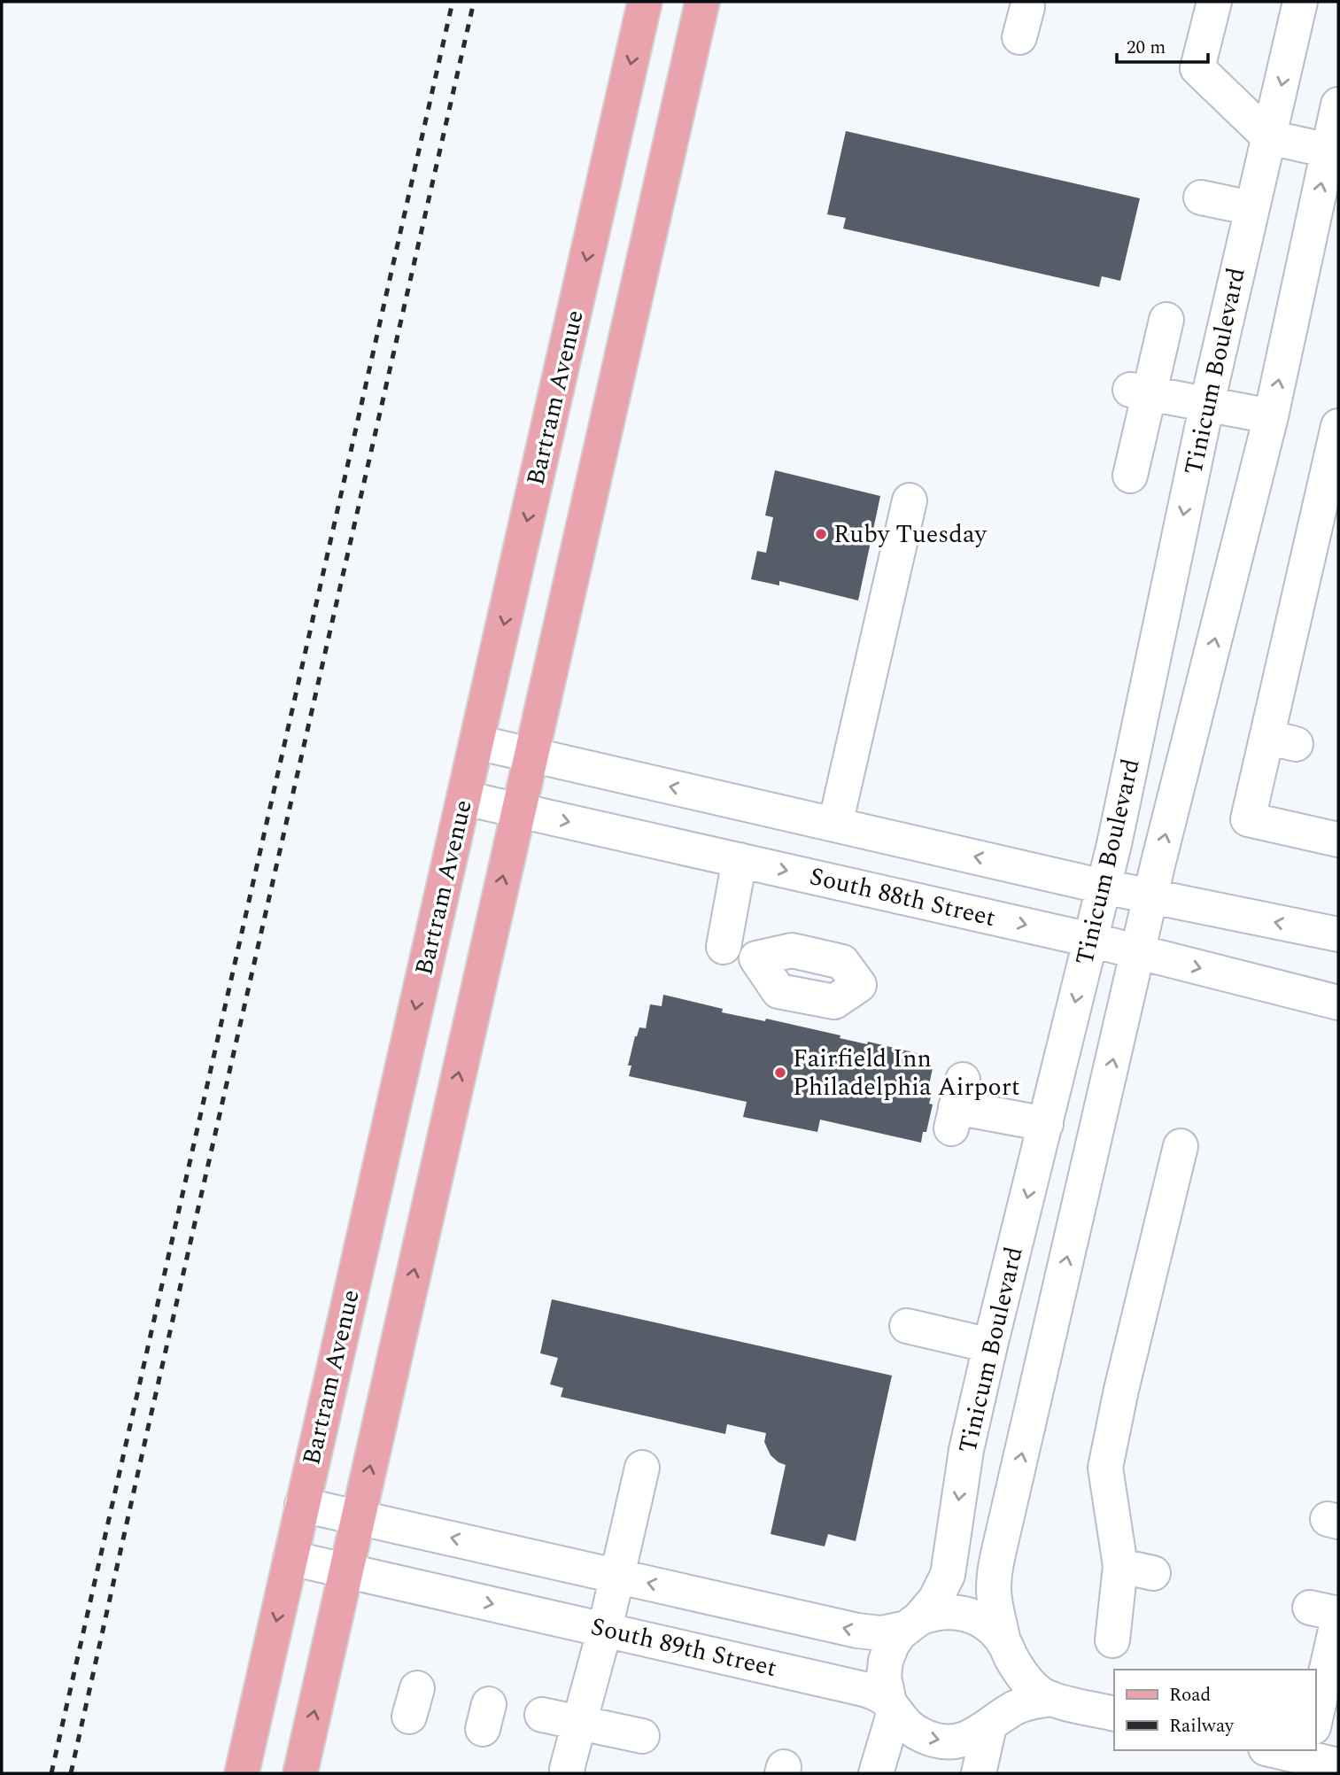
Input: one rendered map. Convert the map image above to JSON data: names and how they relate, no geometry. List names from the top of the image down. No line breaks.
{"streets":{"main road":["Bartram Avenue"],"street":["Tinicum Boulevard","South 88th Street","South 89th Street"]},"crossings":[["Tinicum Boulevard","South 88th Street"],["Tinicum Boulevard","South 89th Street"],["Bartram Avenue","South 88th Street"],["Bartram Avenue","South 89th Street"]],"places":["Ruby Tuesday","Fairfield Inn Philadelphia Airport"],"legend":["Road","Railway"],"scale_bar":"20 m"}
